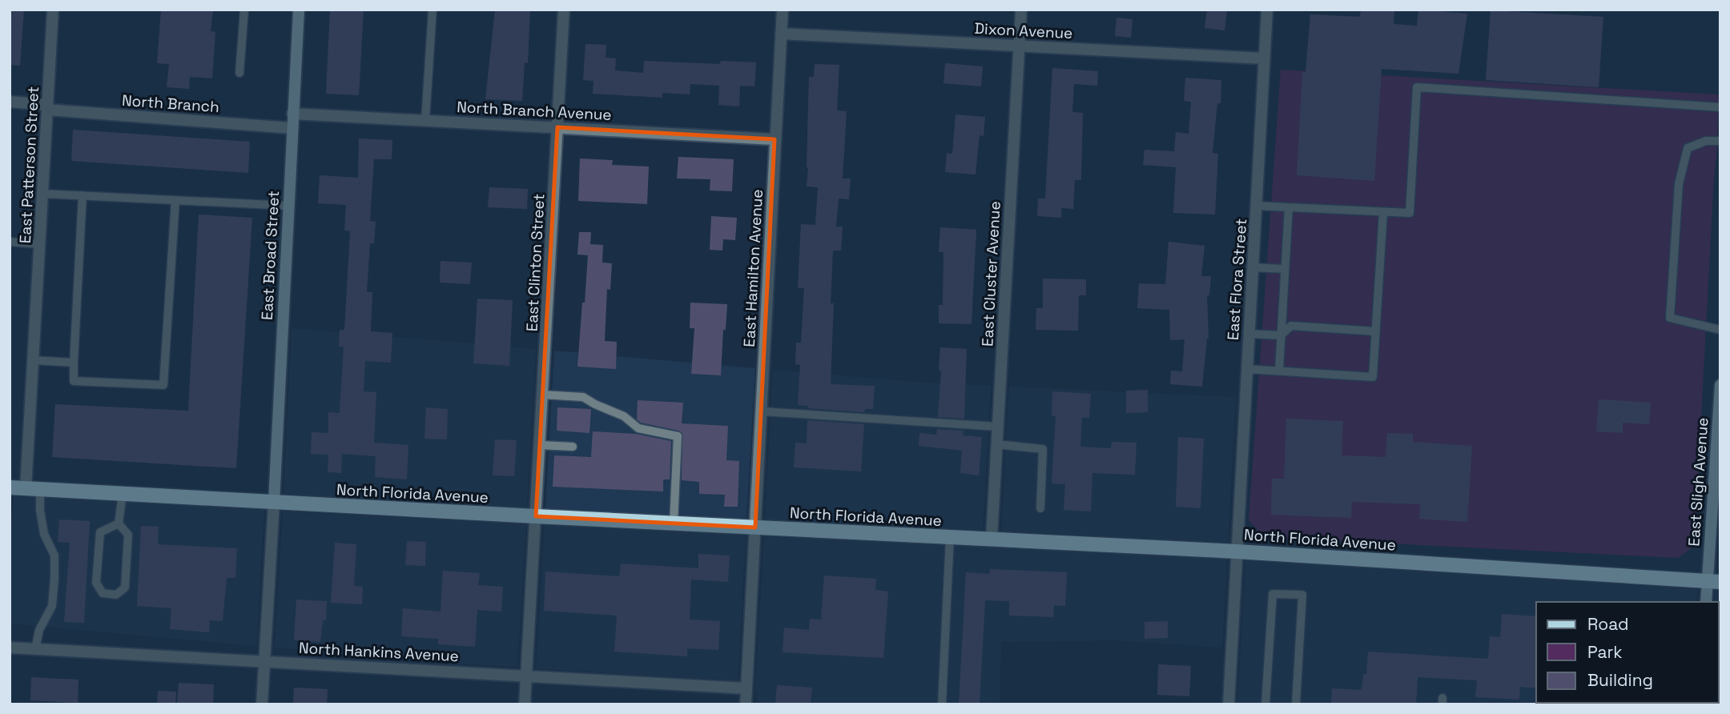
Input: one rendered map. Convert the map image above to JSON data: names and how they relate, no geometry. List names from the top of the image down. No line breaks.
{"streets":{"main road":["North Florida Avenue"],"street":["Dixon Avenue","North Branch","North Branch Avenue","East Patterson Street","East Broad Street","East Clinton Street","East Hamilton Avenue","East Cluster Avenue","East Flora Street","East Sligh Avenue","North Hankins Avenue"]},"crossings":[["Dixon Avenue","East Hamilton Avenue"],["Dixon Avenue","East Cluster Avenue"],["Dixon Avenue","East Flora Street"],["North Branch","East Patterson Street"],["North Branch","East Broad Street"],["North Branch Avenue","East Broad Street"],["North Branch Avenue","East Clinton Street"],["North Branch Avenue","East Hamilton Avenue"],["East Patterson Street","North Florida Avenue"],["East Broad Street","North Florida Avenue"],["East Clinton Street","North Florida Avenue"],["East Clinton Street","North Hankins Avenue"],["East Hamilton Avenue","North Florida Avenue"],["East Hamilton Avenue","North Hankins Avenue"],["East Cluster Avenue","North Florida Avenue"],["East Flora Street","North Florida Avenue"],["East Sligh Avenue","North Florida Avenue"]],"legend":["Road","Park","Building"]}
